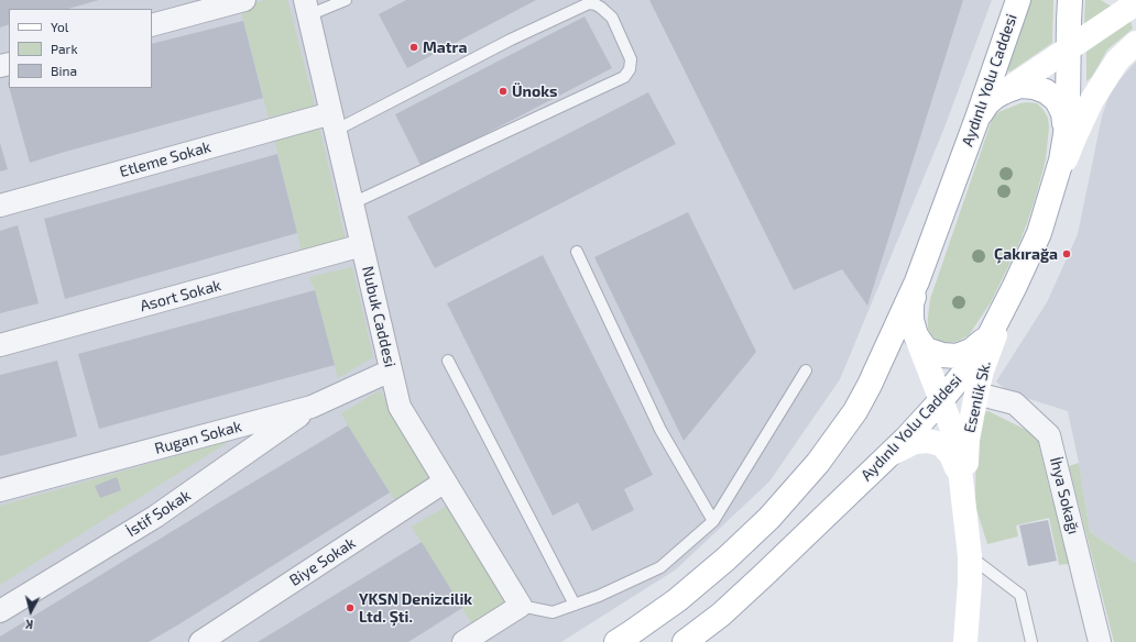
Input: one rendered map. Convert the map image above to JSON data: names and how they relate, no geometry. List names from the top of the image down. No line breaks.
{"streets":{"main road":["Aydınlı Yolu Caddesi","Esenlik Sk."],"street":["Etleme Sokak","Asort Sokak","Nubuk Caddesi","Rugan Sokak","İhya Sokağı","İstif Sokak","Biye Sokak"]},"crossings":[["Aydınlı Yolu Caddesi","Esenlik Sk."],["Etleme Sokak","Nubuk Caddesi"],["Asort Sokak","Nubuk Caddesi"],["Nubuk Caddesi","Rugan Sokak"],["Nubuk Caddesi","Biye Sokak"],["Esenlik Sk.","İhya Sokağı"],["Rugan Sokak","İstif Sokak"]],"places":["Matra","Ünoks","Çakırağa","YKSN Denizcilik Ltd. Şti."],"legend":["Yol","Park","Bina"],"north":"bottom"}
